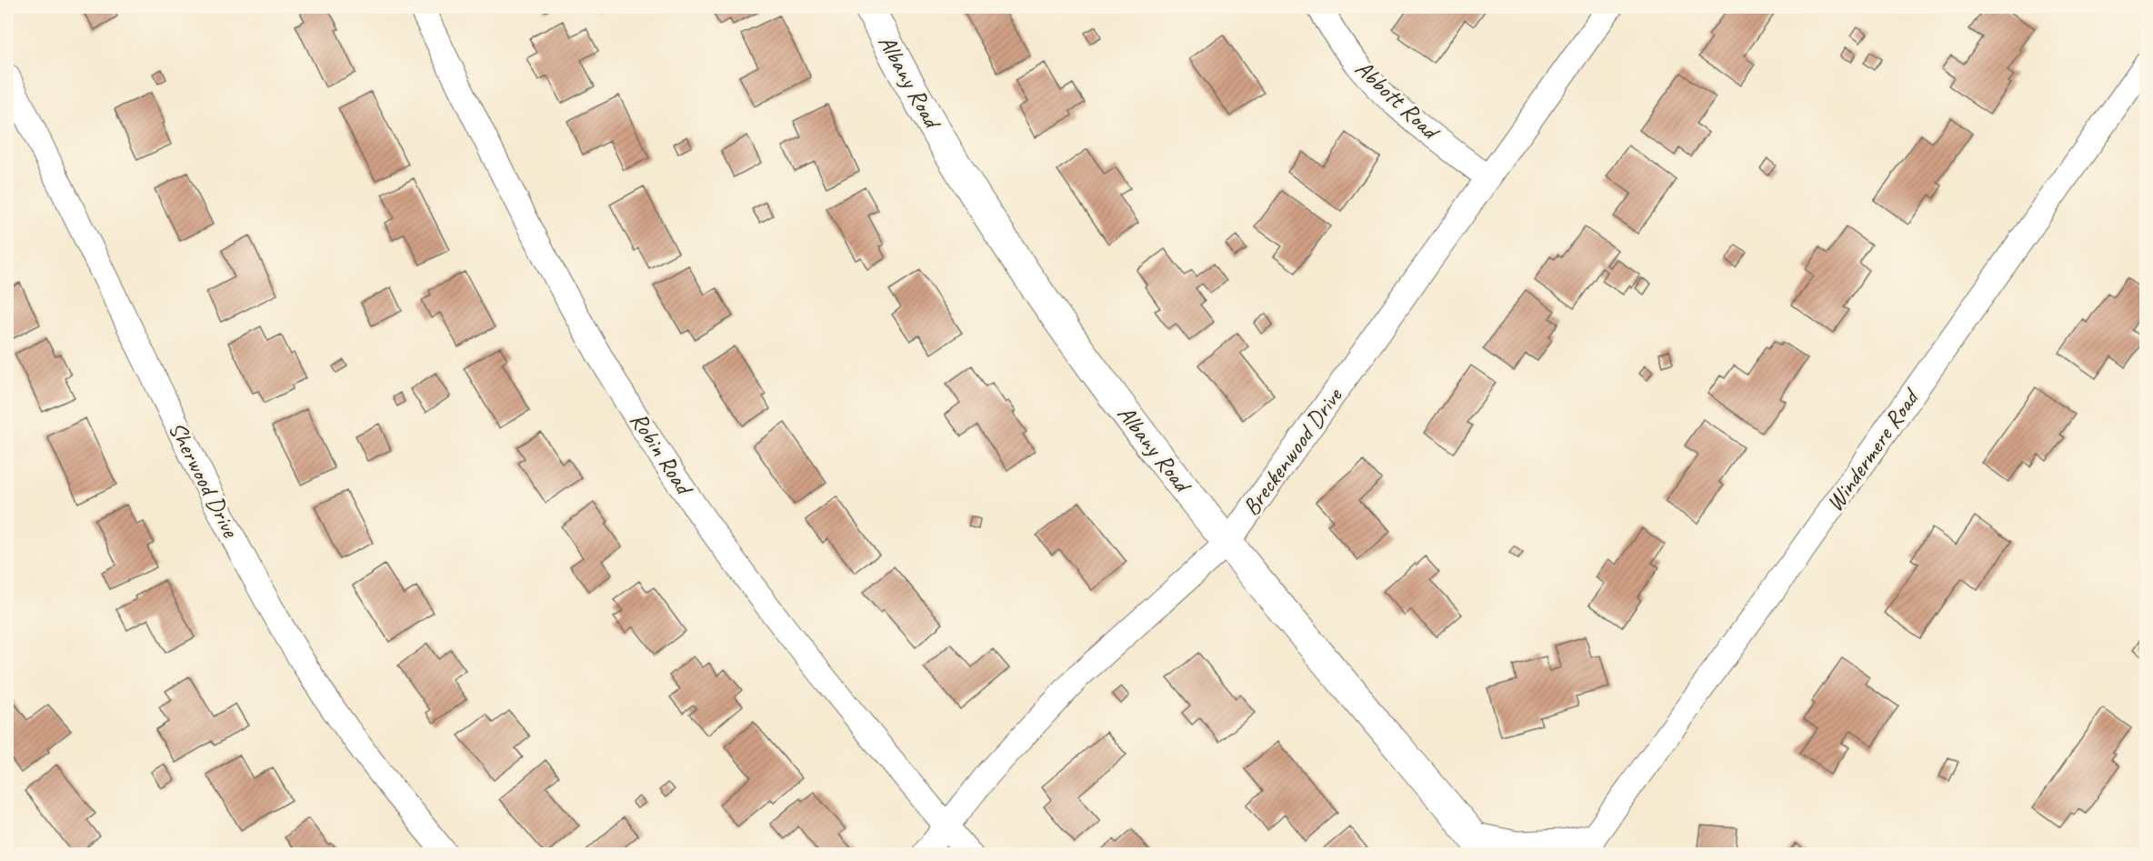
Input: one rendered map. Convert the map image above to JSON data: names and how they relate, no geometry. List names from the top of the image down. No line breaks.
{"streets":{"street":["Albany Road","Abbott Road","Windermere Road","Breckenwood Drive","Robin Road","Sherwood Drive"]},"crossings":[["Albany Road","Windermere Road"],["Albany Road","Breckenwood Drive"],["Abbott Road","Breckenwood Drive"],["Breckenwood Drive","Robin Road"]]}
